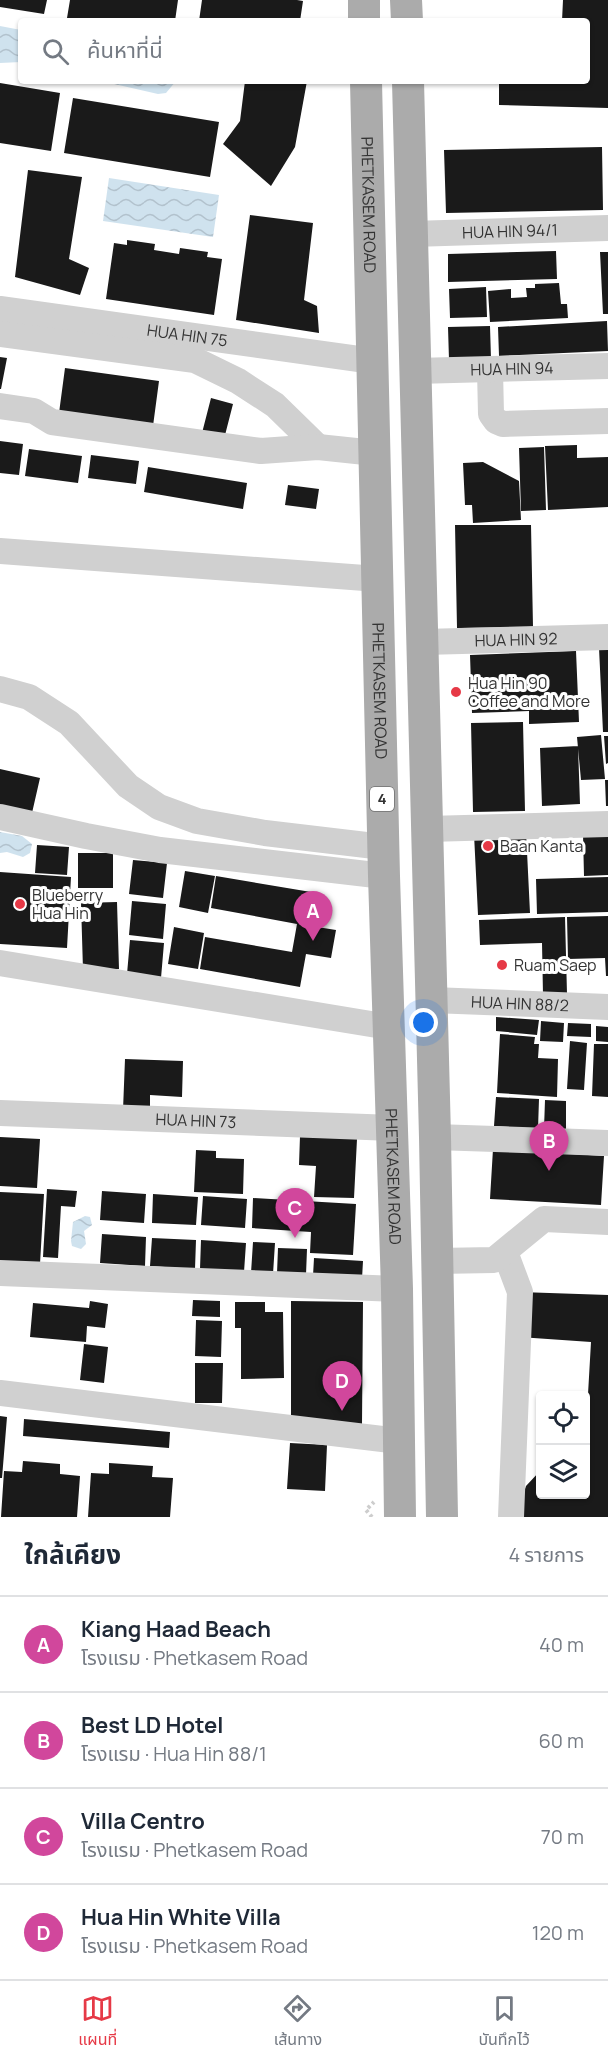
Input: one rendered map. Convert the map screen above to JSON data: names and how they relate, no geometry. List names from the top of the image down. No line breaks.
{"streets":{"main road":["PHETKASEM ROAD","4"],"street":["HUA HIN 94/1","HUA HIN 75","HUA HIN 94","HUA HIN 92","HUA HIN 88/2","HUA HIN 73"]},"crossings":[["PHETKASEM ROAD","HUA HIN 75"],["PHETKASEM ROAD","HUA HIN 73"]],"places":["Hua Hin 90 Coffee and More","Baan Kanta","Blueberry Hua Hin","Ruam Saep"],"page":{"search":"ค้นหาที่นี่","pins":["A","B","C","D"],"heading":["ใกล้เคียง","4 รายการ"],"list":[{"mark":"A","name":"Kiang Haad Beach","note":"โรงแรม · Phetkasem Road","value":"40 m"},{"mark":"B","name":"Best LD Hotel","note":"โรงแรม · Hua Hin 88/1","value":"60 m"},{"mark":"C","name":"Villa Centro","note":"โรงแรม · Phetkasem Road","value":"70 m"},{"mark":"D","name":"Hua Hin White Villa","note":"โรงแรม · Phetkasem Road","value":"120 m"}],"nav":["แผนที่","เส้นทาง","บันทึกไว้"]}}
